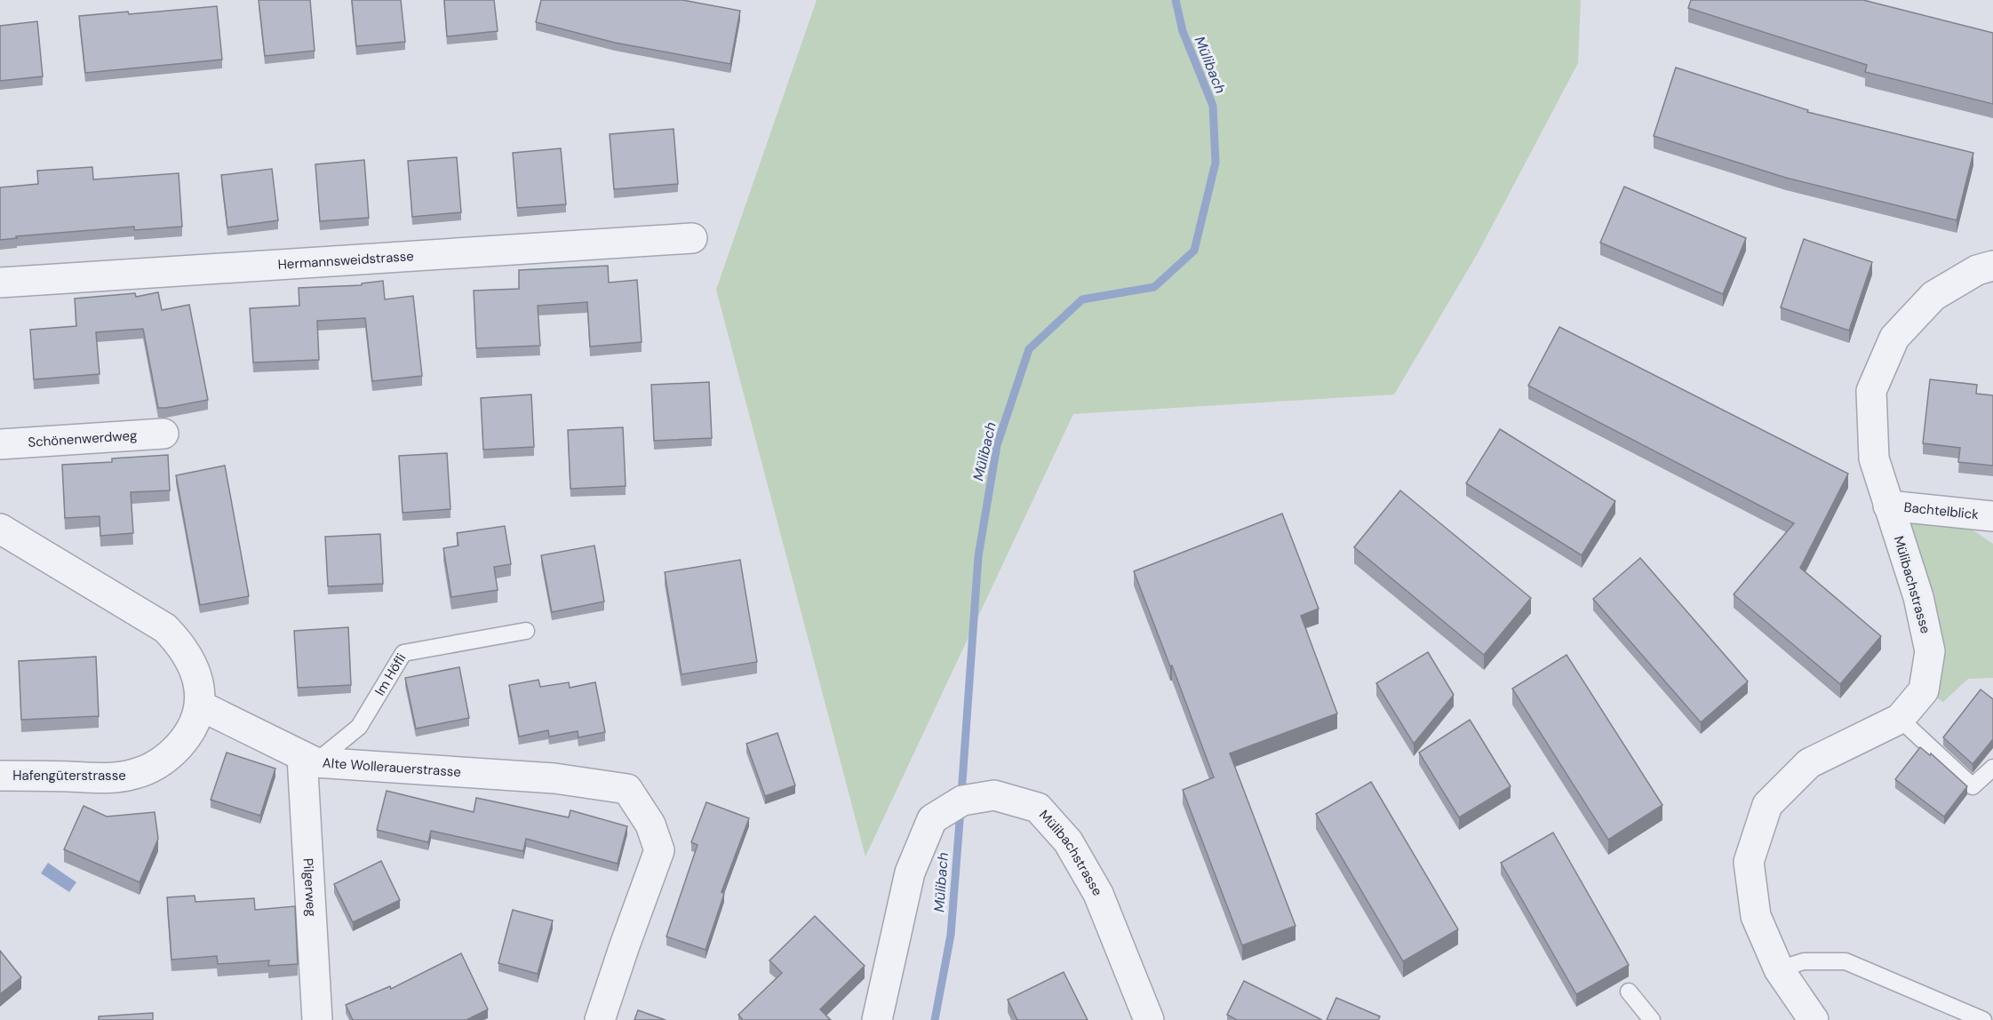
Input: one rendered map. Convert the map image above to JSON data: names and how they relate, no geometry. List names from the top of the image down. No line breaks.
{"streets":{"street":["Hermannsweidstrasse","Schönenwerdweg","Bachtelblick","Mülibachstrasse","Alte Wollerauerstrasse","Hafengüterstrasse","Pilgerweg"],"lane":["Im Höfli"]},"crossings":[["Bachtelblick","Mülibachstrasse"],["Im Höfli","Alte Wollerauerstrasse"],["Im Höfli","Pilgerweg"],["Alte Wollerauerstrasse","Hafengüterstrasse"],["Alte Wollerauerstrasse","Pilgerweg"]],"water":["Mülibach"]}
